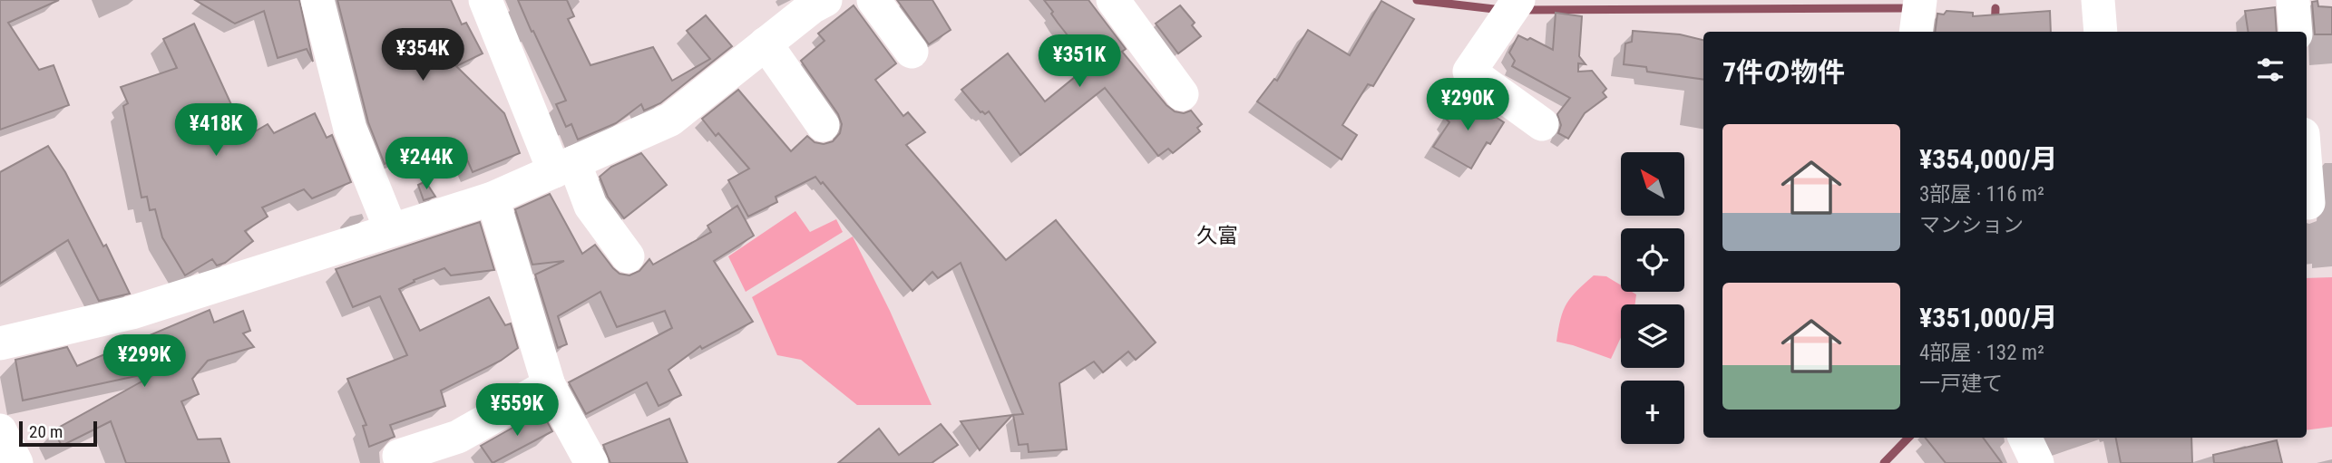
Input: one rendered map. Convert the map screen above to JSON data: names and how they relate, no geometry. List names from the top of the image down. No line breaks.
{"districts":["久富"],"scale_bar":"20 m","north":"top left","page":{"price":["¥354K","¥351K","¥290K","¥418K","¥244K","¥299K","¥559K"],"heading":"7件の物件","list":[{"name":"¥354,000/月","note":"3部屋 · 116 m² · マンション"},{"name":"¥351,000/月","note":"4部屋 · 132 m² · 一戸建て"}],"map_buttons":"+","scale":"20 m"}}
